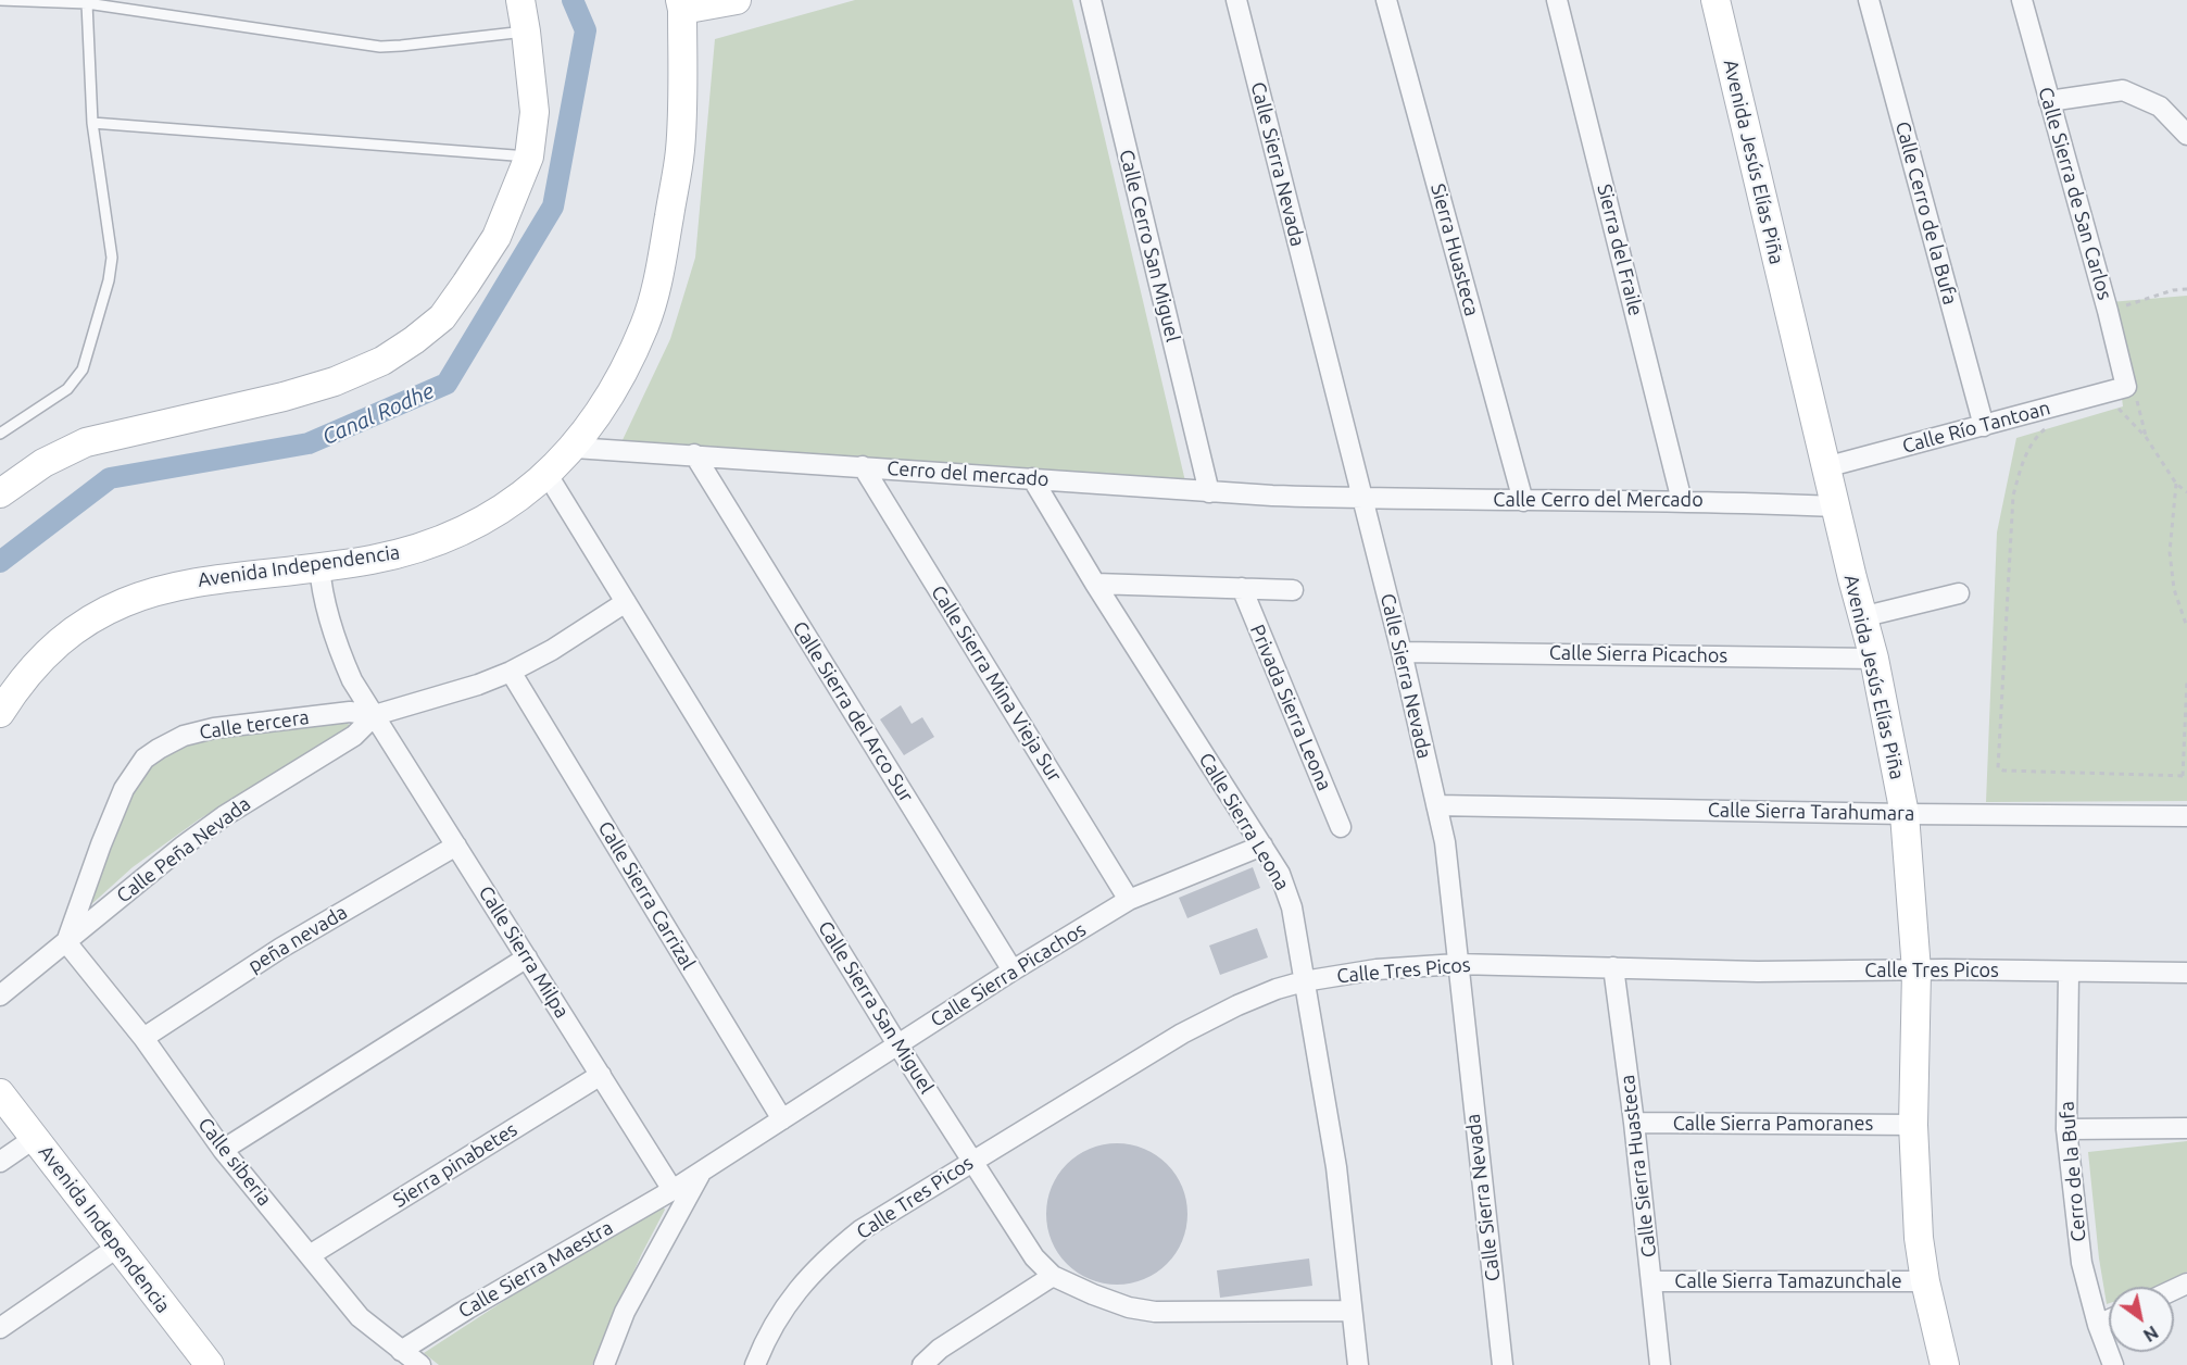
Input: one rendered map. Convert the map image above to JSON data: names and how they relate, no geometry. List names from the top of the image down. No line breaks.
{"streets":{"street":["Avenida Jesús Elías Piña","Calle Sierra Nevada","Calle Sierra de San Carlos","Calle Cerro de la Bufa","Calle Cerro San Miguel","Sierra Huasteca","Sierra del Fraile","Calle Río Tantoan","Cerro del mercado","Calle Cerro del Mercado","Avenida Independencia","Calle Sierra Picachos","Calle Sierra Mina Vieja Sur","Privada Sierra Leona","Calle Sierra del Arco Sur","Calle tercera","Calle Sierra Tarahumara","Calle Sierra Leona","Calle Peña Nevada","Calle Sierra Carrizal","peña nevada","Calle Sierra Milpa","Calle Tres Picos","Calle Sierra San Miguel","Calle Sierra Pamoranes","Calle siberia","Sierra pinabetes","Calle Sierra Huasteca","Cerro de la Bufa","Calle Sierra Maestra","Calle Sierra Tamazunchale"]},"crossings":[["Avenida Jesús Elías Piña","Calle Río Tantoan"],["Avenida Jesús Elías Piña","Calle Cerro del Mercado"],["Avenida Jesús Elías Piña","Calle Sierra Picachos"],["Avenida Jesús Elías Piña","Calle Sierra Tarahumara"],["Avenida Jesús Elías Piña","Calle Tres Picos"],["Avenida Jesús Elías Piña","Calle Sierra Pamoranes"],["Avenida Jesús Elías Piña","Calle Sierra Tamazunchale"],["Calle Sierra Nevada","Cerro del mercado"],["Calle Sierra Nevada","Calle Cerro del Mercado"],["Calle Sierra Nevada","Calle Sierra Picachos"],["Calle Sierra Nevada","Calle Sierra Tarahumara"],["Calle Sierra Nevada","Calle Tres Picos"],["Calle Sierra de San Carlos","Calle Río Tantoan"],["Calle Cerro de la Bufa","Calle Río Tantoan"],["Calle Cerro San Miguel","Cerro del mercado"],["Sierra Huasteca","Calle Cerro del Mercado"],["Sierra del Fraile","Calle Cerro del Mercado"],["Cerro del mercado","Calle Cerro del Mercado"],["Cerro del mercado","Avenida Independencia"],["Cerro del mercado","Calle Sierra Mina Vieja Sur"],["Cerro del mercado","Calle Sierra del Arco Sur"],["Cerro del mercado","Calle Sierra Leona"],["Avenida Independencia","Calle Sierra Milpa"],["Avenida Independencia","Calle Sierra San Miguel"],["Calle Sierra Picachos","Calle Sierra Mina Vieja Sur"],["Calle Sierra Picachos","Calle Sierra del Arco Sur"],["Calle Sierra Picachos","Calle Sierra Leona"],["Calle Sierra Picachos","Calle Sierra Carrizal"],["Calle Sierra Picachos","Calle Sierra Milpa"],["Calle Sierra Picachos","Calle Sierra San Miguel"],["Calle Sierra Picachos","Calle Sierra Maestra"],["Calle tercera","Calle Peña Nevada"],["Calle tercera","Calle Sierra Milpa"],["Calle tercera","Calle siberia"],["Calle Sierra Leona","Calle Tres Picos"],["Calle Sierra Leona","Calle Sierra San Miguel"],["Calle Peña Nevada","Calle Sierra Milpa"],["Calle Peña Nevada","Calle siberia"],["peña nevada","Calle Sierra Milpa"],["peña nevada","Calle siberia"],["Calle Sierra Milpa","Sierra pinabetes"],["Calle Sierra Milpa","Calle Sierra Maestra"],["Calle Tres Picos","Calle Sierra San Miguel"],["Calle Tres Picos","Calle Sierra Huasteca"],["Calle Tres Picos","Cerro de la Bufa"],["Calle Sierra Pamoranes","Calle Sierra Huasteca"],["Calle siberia","Sierra pinabetes"],["Calle siberia","Calle Sierra Maestra"],["Calle Sierra Huasteca","Calle Sierra Tamazunchale"]],"water":["Canal Rodhe"],"north":"bottom right"}
